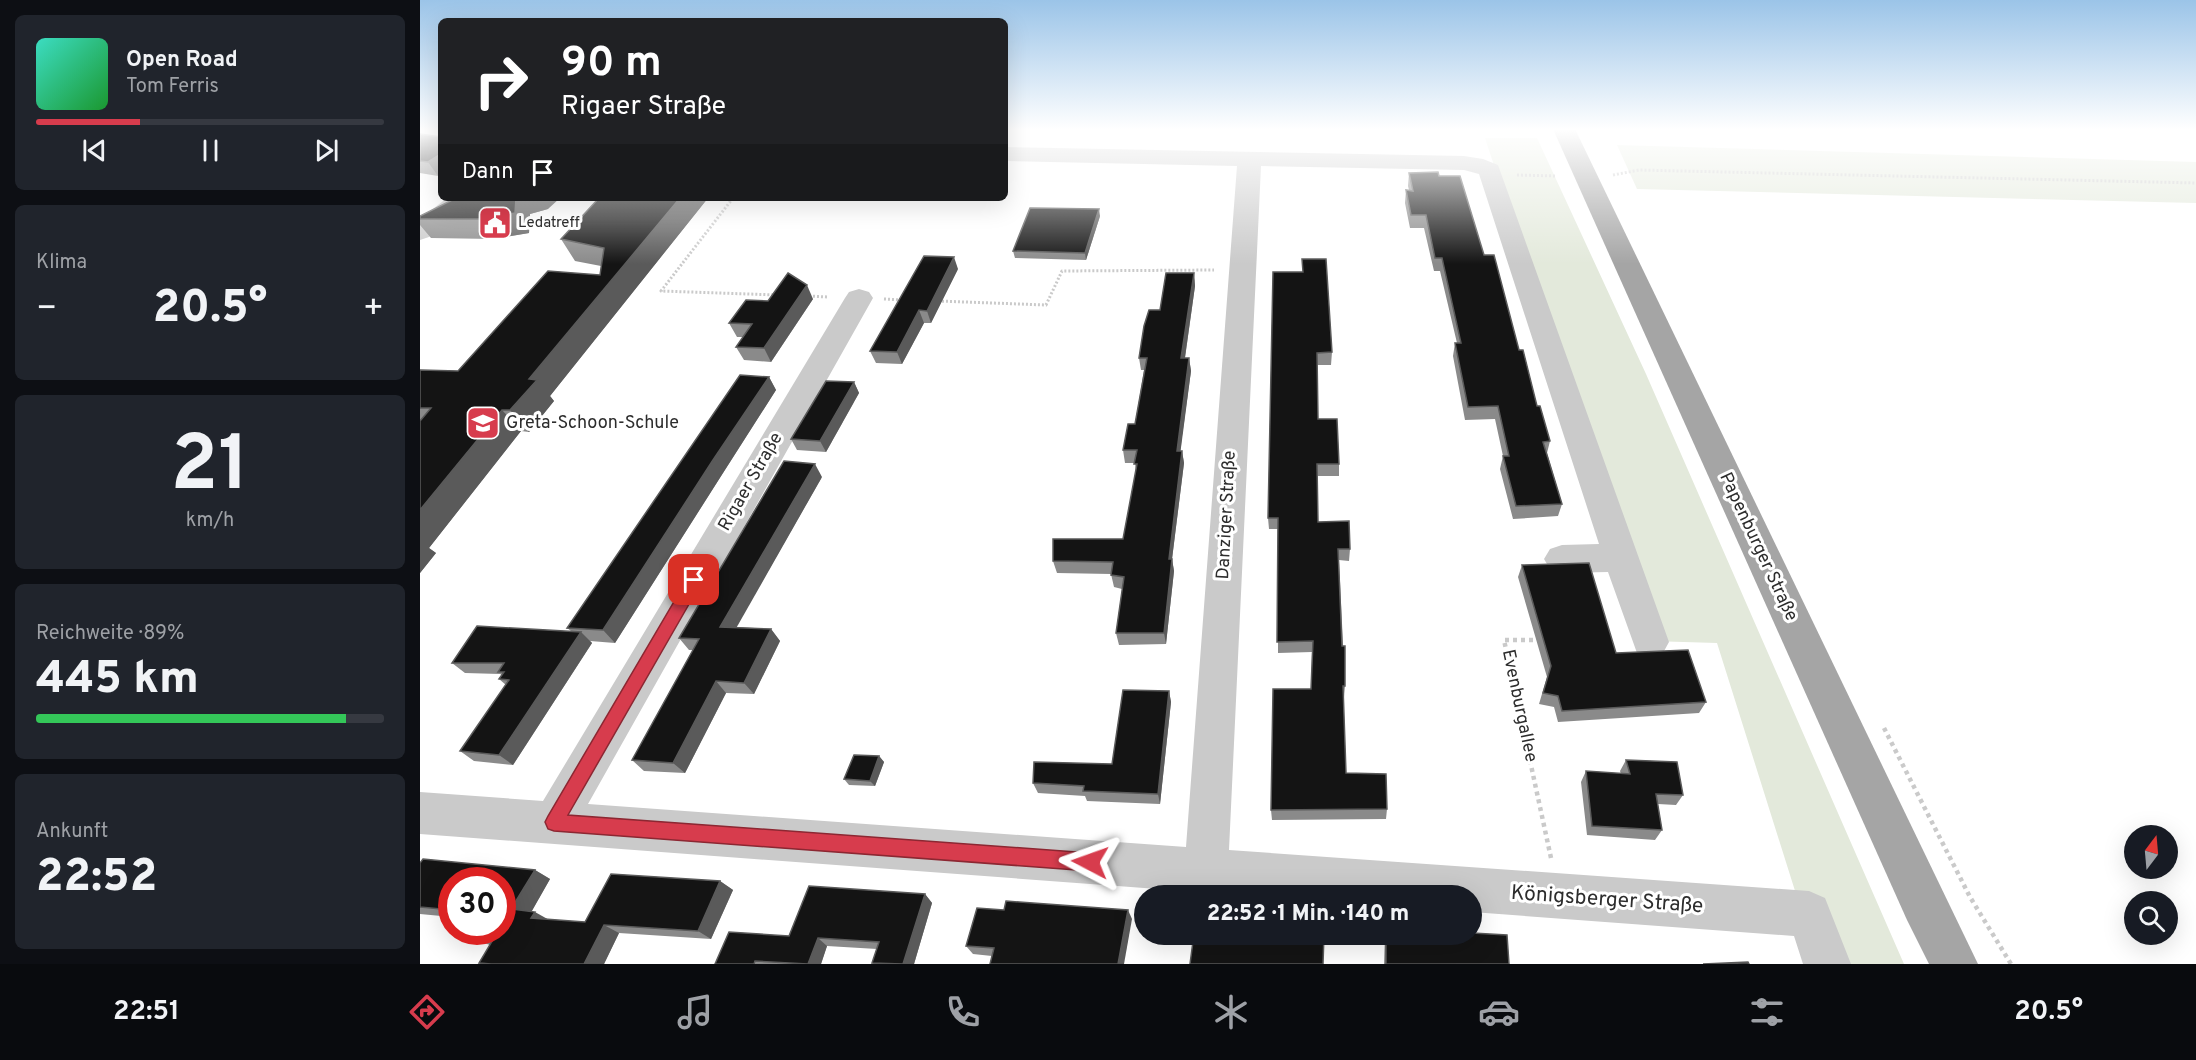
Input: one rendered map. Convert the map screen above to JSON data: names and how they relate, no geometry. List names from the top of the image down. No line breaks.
{"streets":{"main road":["Papenburger Straße"],"street":["Rigaer Straße","Danziger Straße","Königsberger Straße"],"path":["Evenburgallee"]},"crossings":[["Rigaer Straße","Königsberger Straße"],["Danziger Straße","Königsberger Straße"],["Evenburgallee","Königsberger Straße"]],"places":{"public building":["Ledatreff"],"school or university":["Greta-Schoon-Schule"]},"north":"top","page":{"turn":["90 m","Rigaer Straße"],"song":["Open Road","Tom Ferris"],"then":"Dann","tile":["Klima",["21","km/h"],["Reichweite · 89%","445 km"],["Ankunft","22:52"]],"heat":["−","20.5°","+"],"limit":"30","trip":"22:52 · 1 Min. · 140 m","tabs":["22:51","20.5°"]}}
